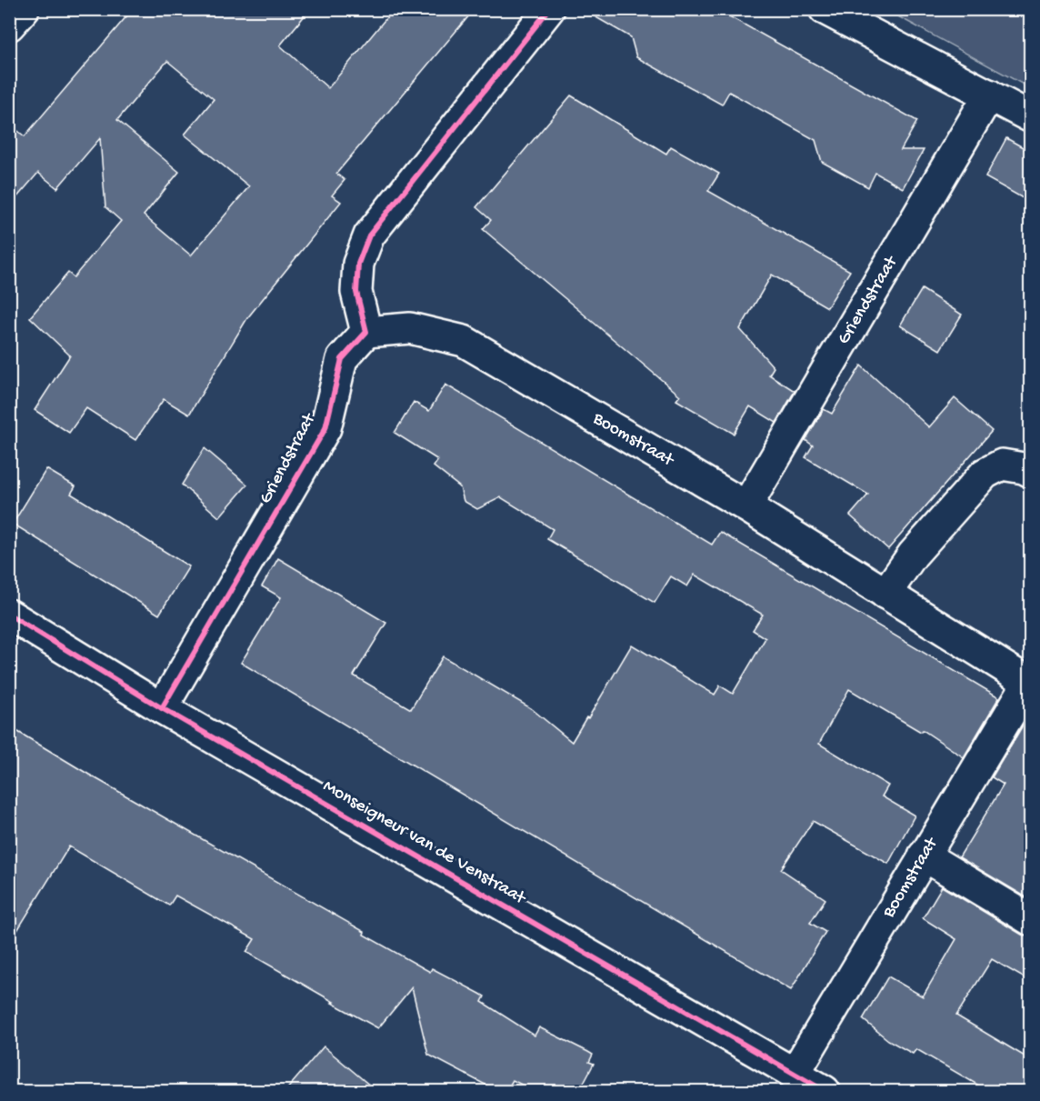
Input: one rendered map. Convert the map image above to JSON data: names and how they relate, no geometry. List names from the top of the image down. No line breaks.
{"streets":{"street":["Griendstraat","Boomstraat","Monseigneur van de Venstraat"]},"crossings":[["Griendstraat","Boomstraat"],["Griendstraat","Monseigneur van de Venstraat"],["Boomstraat","Monseigneur van de Venstraat"]]}
